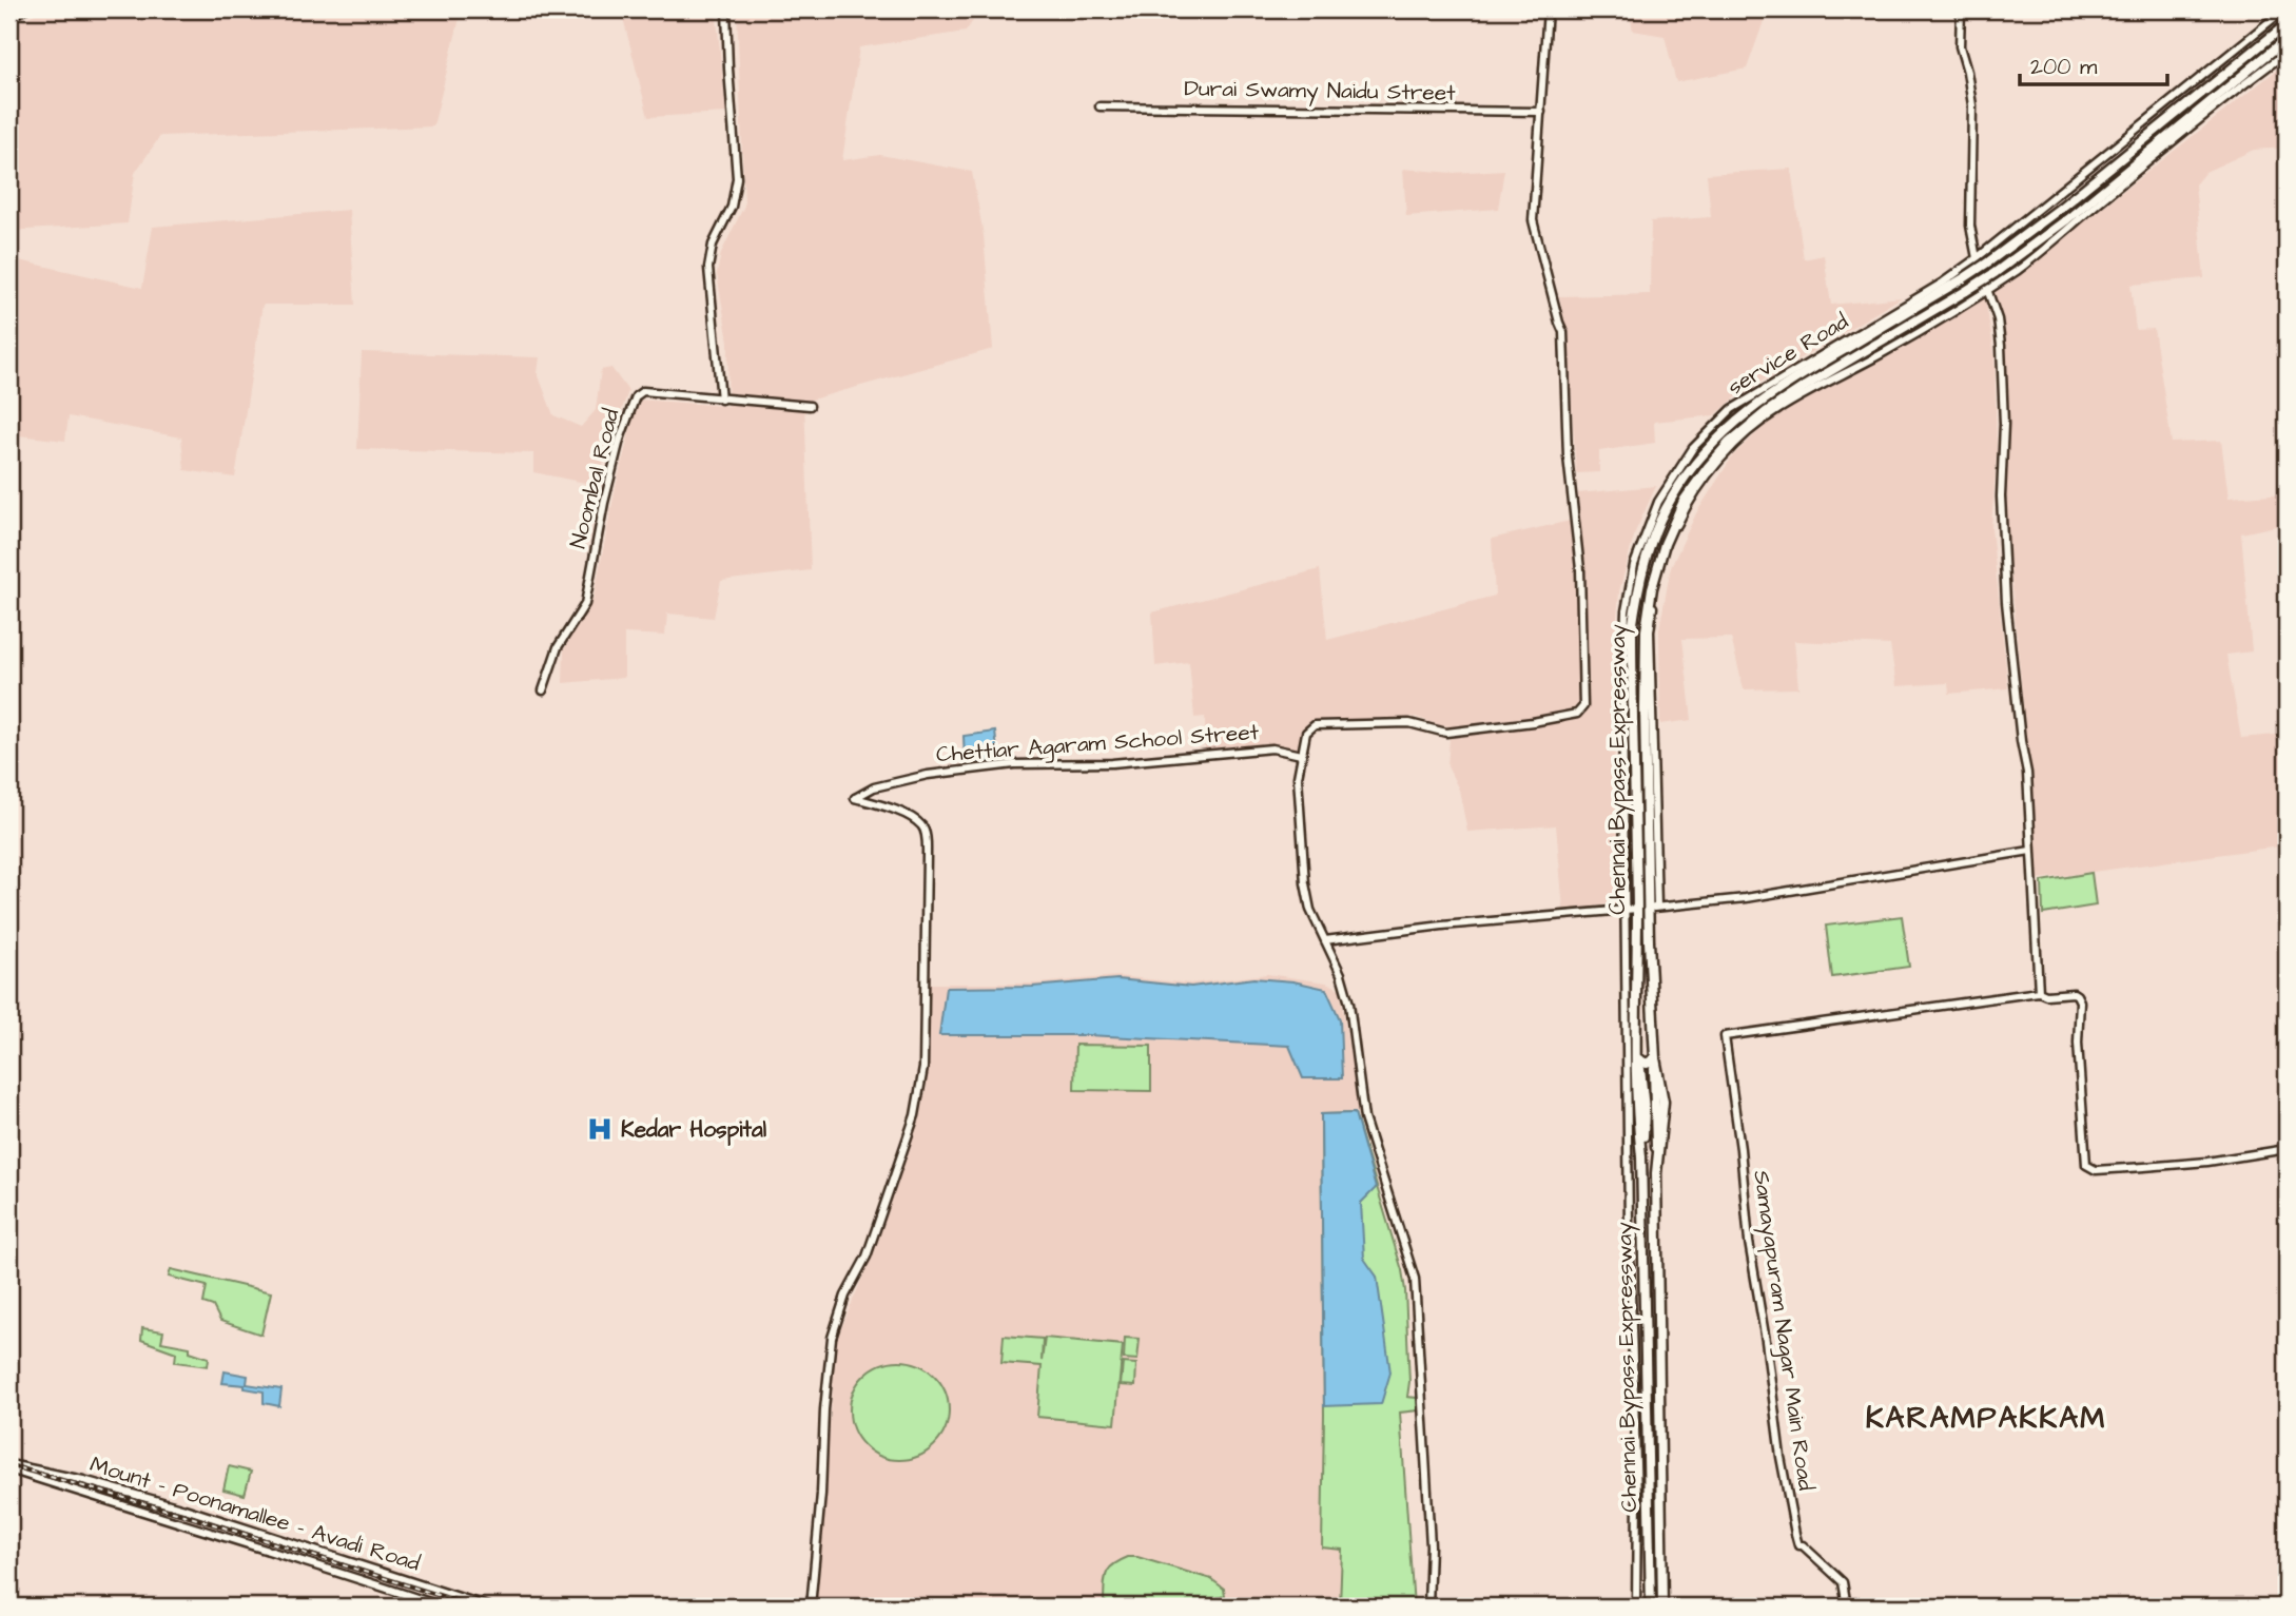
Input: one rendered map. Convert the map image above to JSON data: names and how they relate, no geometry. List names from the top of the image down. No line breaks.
{"streets":{"highway":["Chennai Bypass Expressway"],"street":["Durai Swamy Naidu Street","service Road","Noombal Road","Chettiar Agaram School Street","Samayapuram Nagar Main Road","Mount - Poonamallee - Avadi Road"]},"districts":["KARAMPAKKAM"],"places":{"hospital":["Kedar Hospital"]},"scale_bar":"200 m"}
